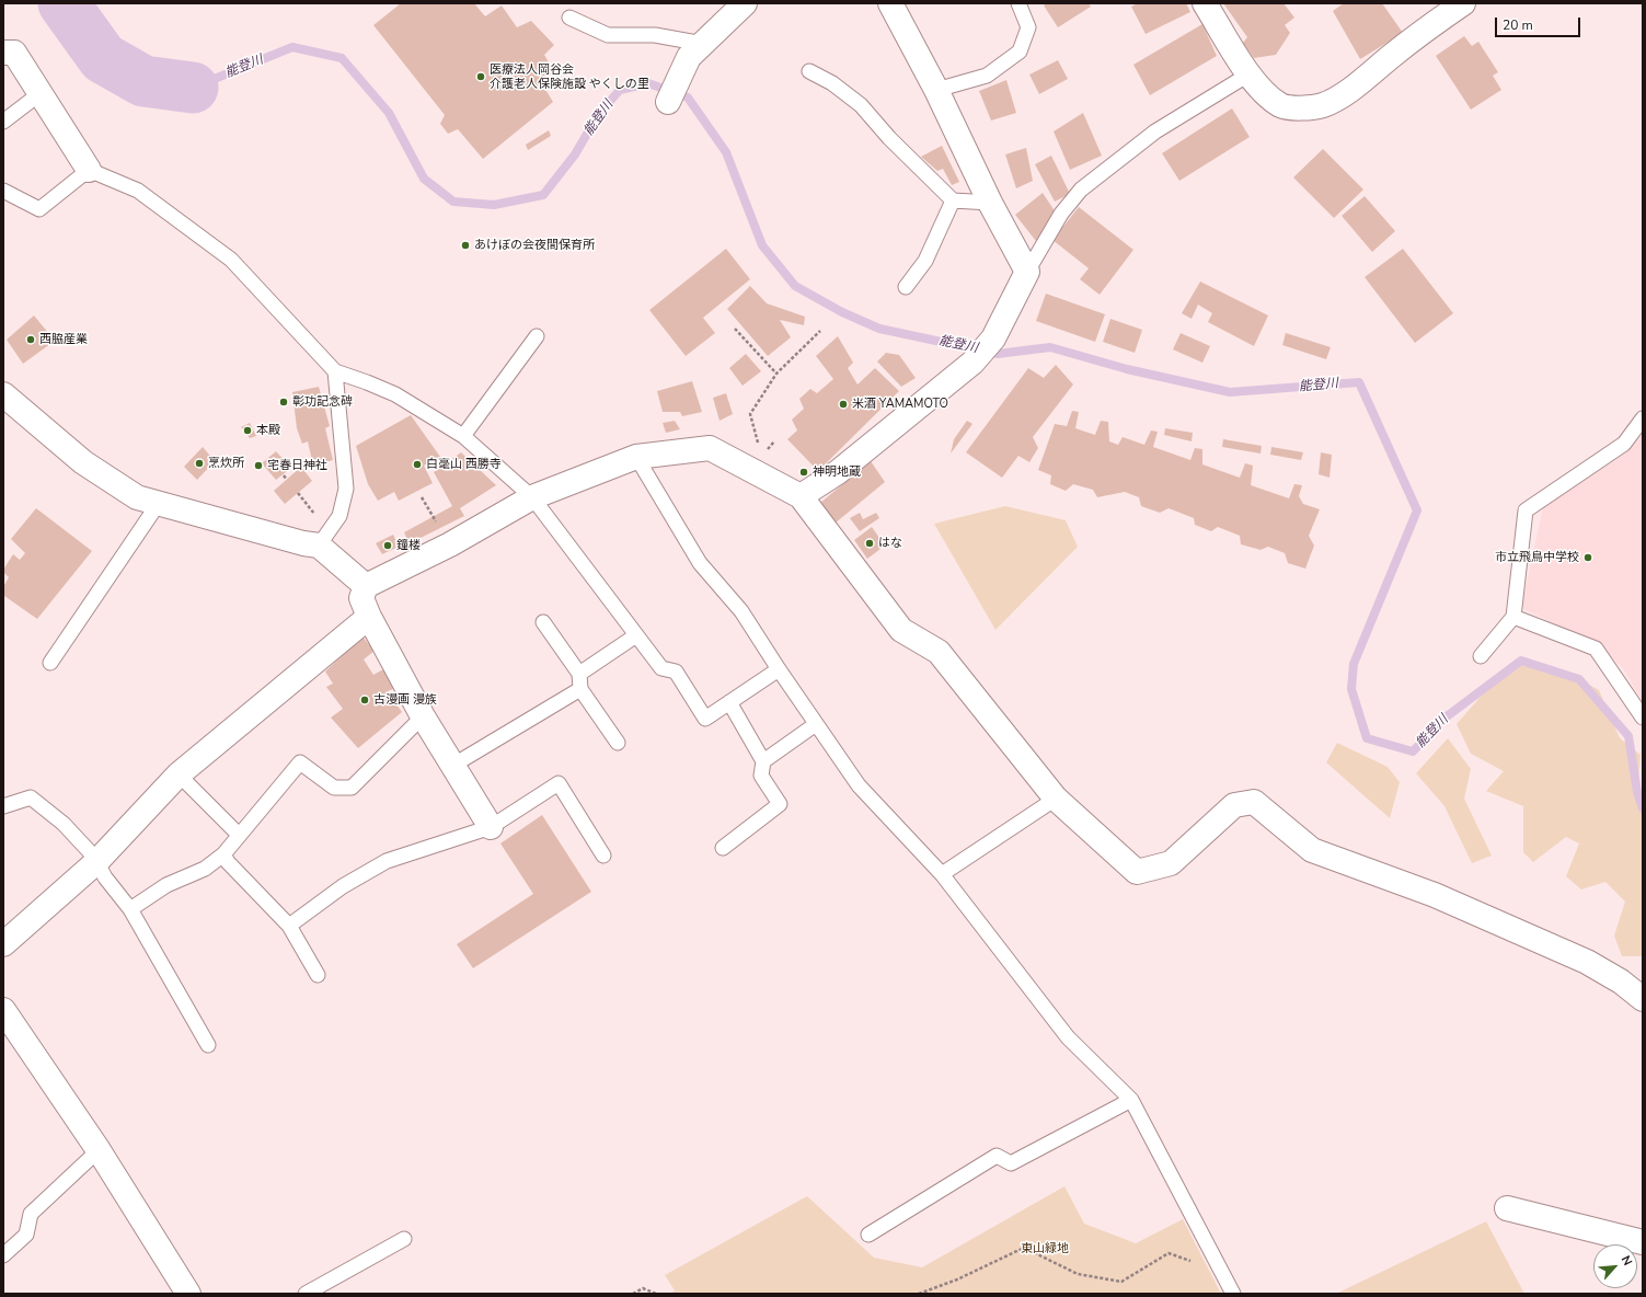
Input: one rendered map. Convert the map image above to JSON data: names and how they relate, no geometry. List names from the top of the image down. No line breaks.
{"water":["能登川"],"parks":["東山緑地"],"places":["医療法人岡谷会 介護老人保険施設 やくしの里","あけぼの会夜間保育所","西脇産業","彰功記念碑","米酒 YAMAMOTO","本殿","烹炊所","白毫山 西勝寺","宅春日神社","神明地蔵","はな","鐘楼","市立飛鳥中学校","古漫画 漫族"],"scale_bar":"20 m","north":"top right"}
